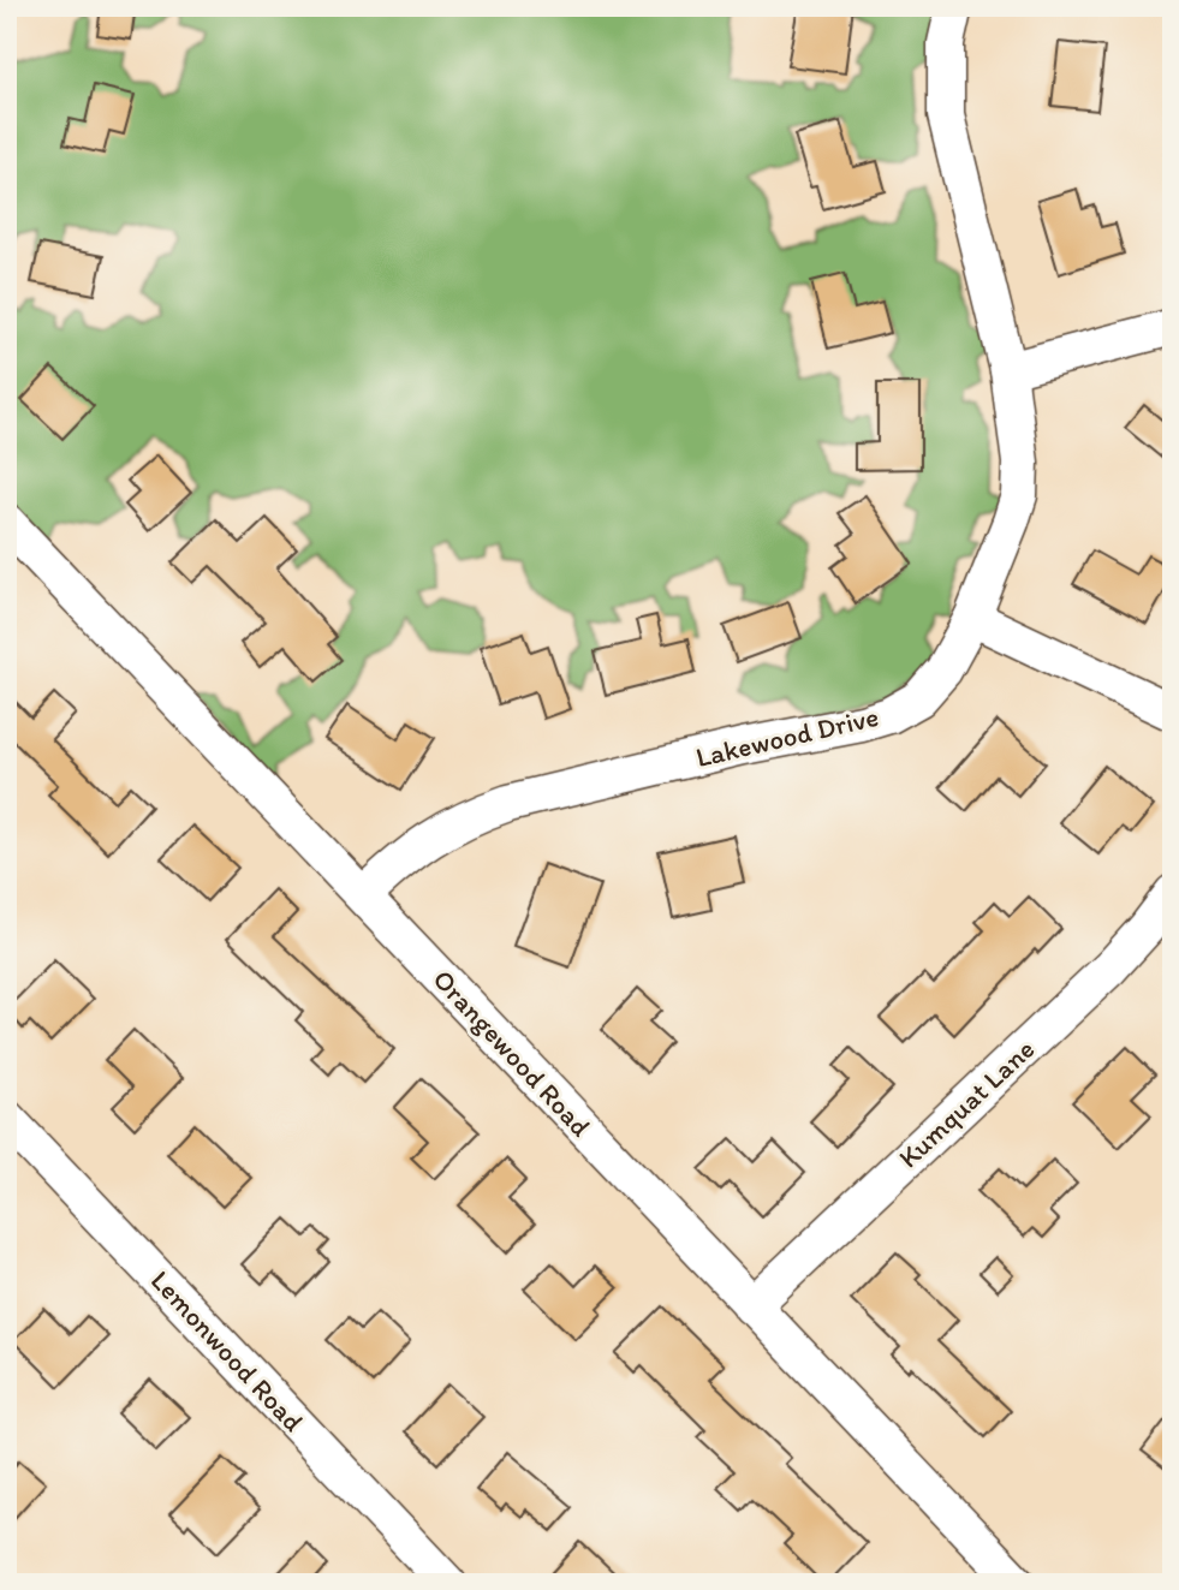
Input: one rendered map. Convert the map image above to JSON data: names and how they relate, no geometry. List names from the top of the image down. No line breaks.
{"streets":{"street":["Lakewood Drive","Orangewood Road","Kumquat Lane","Lemonwood Road"]},"crossings":[["Lakewood Drive","Orangewood Road"],["Orangewood Road","Kumquat Lane"]]}
